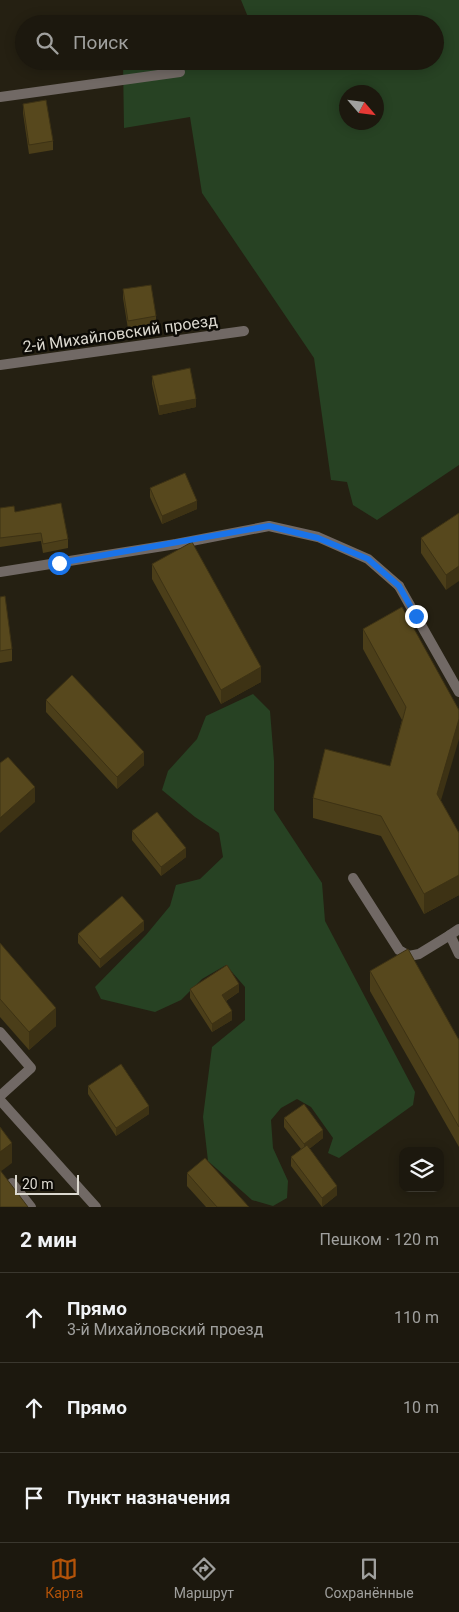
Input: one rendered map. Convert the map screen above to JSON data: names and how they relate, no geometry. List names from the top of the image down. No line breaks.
{"streets":{"street":["2-й Михайловский проезд"]},"scale_bar":"20 m","north":"bottom right","page":{"search":"Поиск","scale":"20 m","heading":["2 мин","Пешком · 120 m"],"list":[["Прямо","3-й Михайловский проезд","110 m"],["Прямо","10 m"],"Пункт назначения"],"nav":["Карта","Маршрут","Сохранённые"]}}
